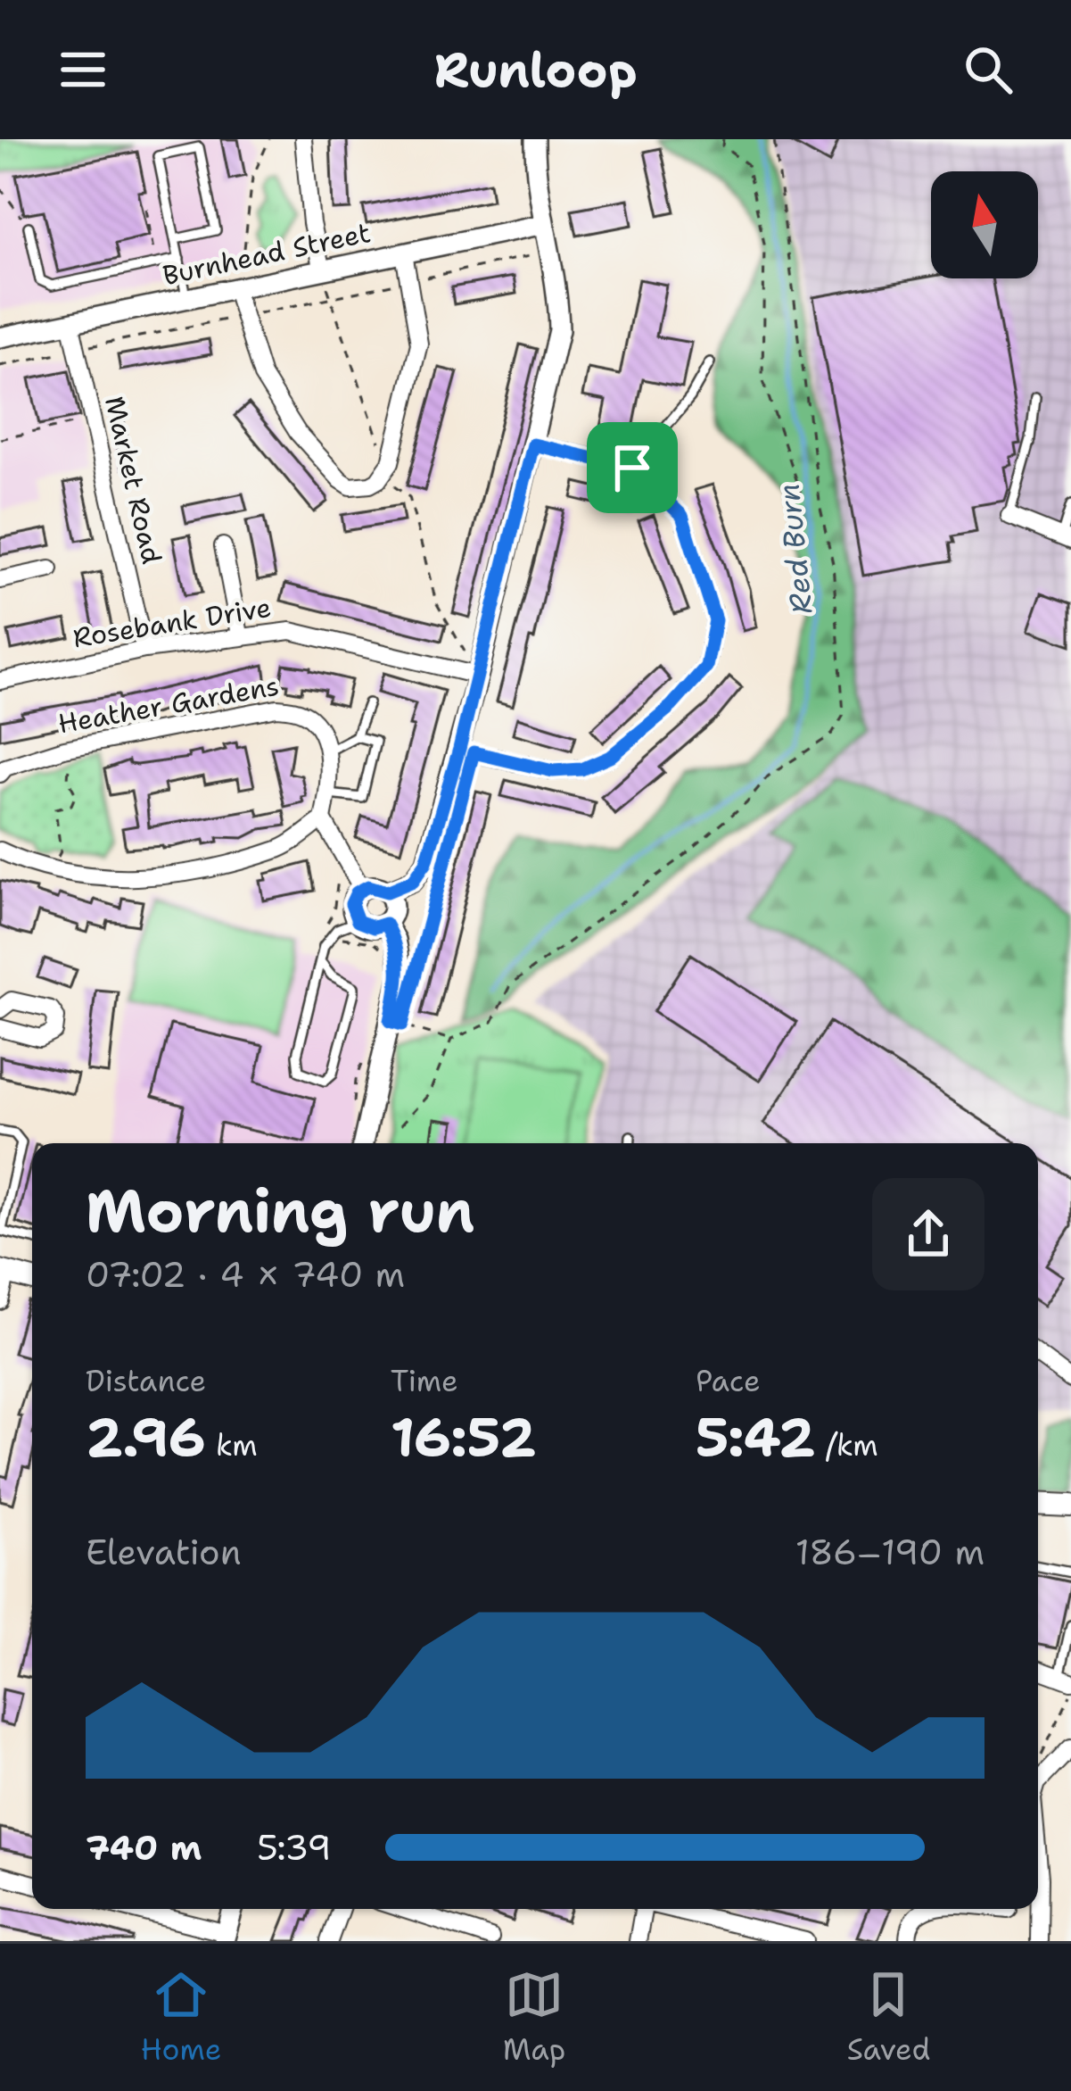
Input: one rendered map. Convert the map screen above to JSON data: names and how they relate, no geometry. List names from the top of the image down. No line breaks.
{"streets":{"street":["Burnhead Street","Market Road","Rosebank Drive","Heather Gardens"]},"crossings":[["Burnhead Street","Market Road"],["Market Road","Rosebank Drive"]],"water":["Red Burn"],"north":"top","page":{"header":"Runloop","heading":["Morning run","07:02 · 4 × 740 m"],"stats":[["Distance","2.96 km"],["Time","16:52"],["Pace","5:42 /km"]],"chart":["Elevation","186–190 m"],"list":[{"name":"740 m","note":"5:39"}],"tabs":["Home","Map","Saved"]}}
